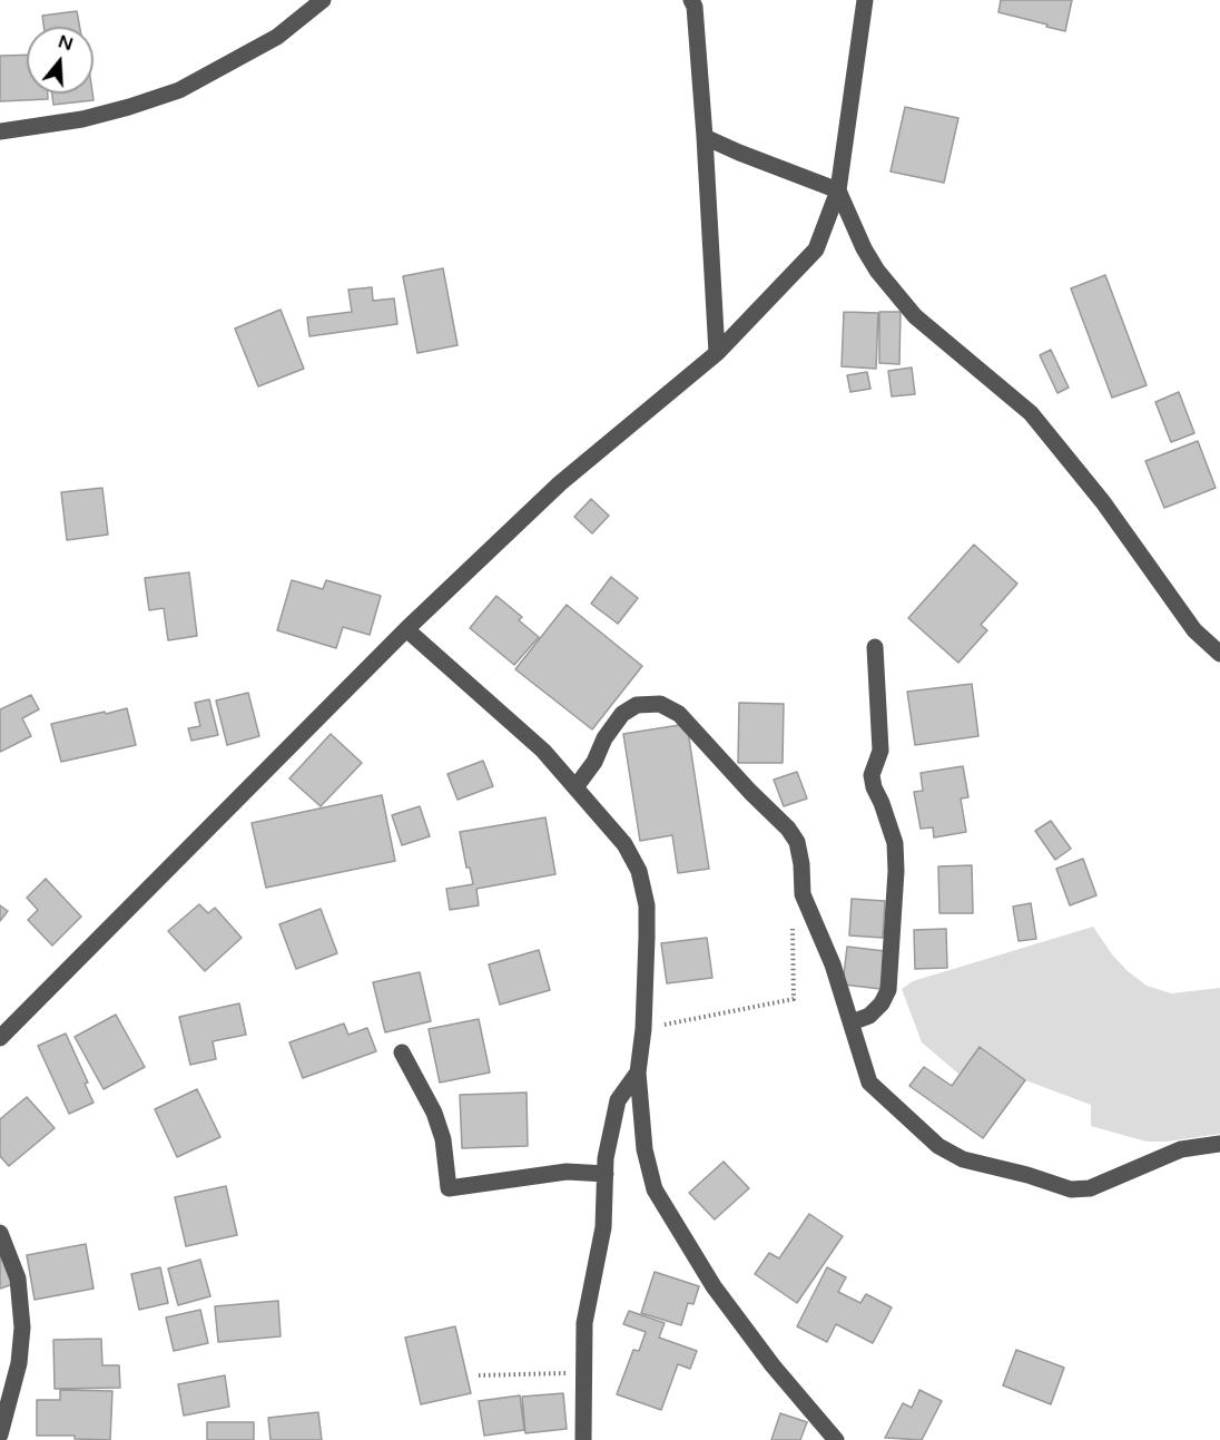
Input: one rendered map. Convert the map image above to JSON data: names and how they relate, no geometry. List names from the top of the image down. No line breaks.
{"north":"top"}
